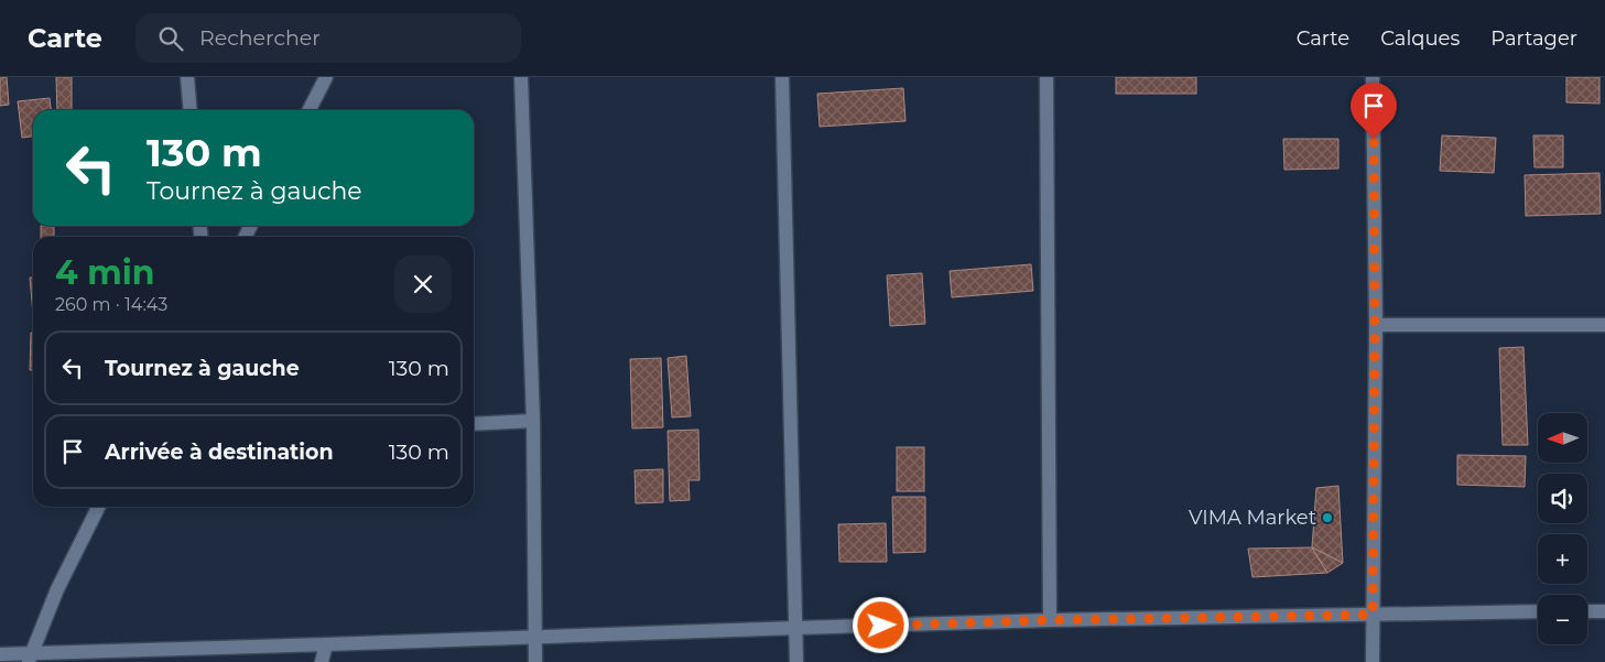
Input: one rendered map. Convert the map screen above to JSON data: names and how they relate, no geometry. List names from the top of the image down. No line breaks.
{"places":["VIMA Market"],"north":"left","page":{"header":"Carte","search":"Rechercher","nav":["Carte","Calques","Partager"],"turn":["130 m","Tournez à gauche"],"heading":["4 min","260 m · 14:43"],"list":[{"name":"Tournez à gauche","value":"130 m"},{"name":"Arrivée à destination","value":"130 m"}],"map_buttons":["+","−"]}}
